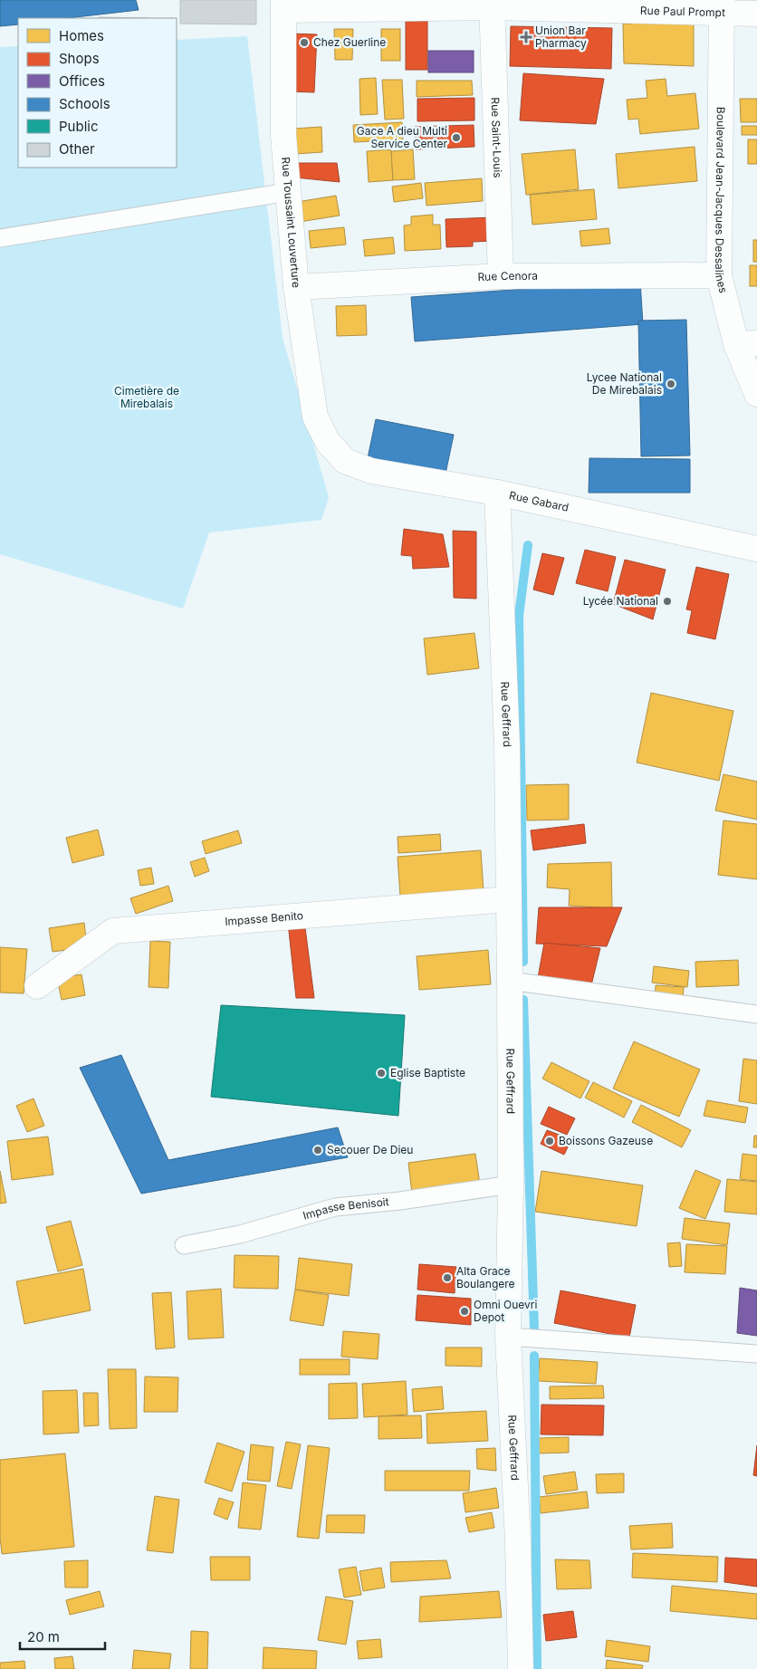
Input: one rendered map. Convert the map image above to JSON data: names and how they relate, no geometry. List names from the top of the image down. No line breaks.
{"streets":{"street":["Rue Paul Prompt","Rue Saint-Louis","Boulevard Jean-Jacques Dessalines","Rue Toussaint Louverture","Rue Cenora","Rue Gabard","Rue Geffrard","Impasse Benito"],"lane":["Impasse Benisoit"]},"crossings":[["Rue Paul Prompt","Rue Saint-Louis"],["Rue Paul Prompt","Boulevard Jean-Jacques Dessalines"],["Rue Paul Prompt","Rue Toussaint Louverture"],["Rue Saint-Louis","Rue Cenora"],["Boulevard Jean-Jacques Dessalines","Rue Cenora"],["Rue Toussaint Louverture","Rue Cenora"],["Rue Toussaint Louverture","Rue Gabard"],["Rue Gabard","Rue Geffrard"],["Rue Geffrard","Impasse Benito"],["Rue Geffrard","Impasse Benisoit"]],"parks":["Cimetière de Mirebalais"],"places":{"health":["Union Bar Pharmacy"],"other":["Chez Guerline","Gace A dieu Multi Service Center","Lycee National De Mirebalais","Lycée National","Eglise Baptiste","Boissons Gazeuse","Secouer De Dieu","Alta Grace Boulangere","Omni Ouevri Depot"]},"legend":["Homes","Shops","Offices","Schools","Public","Other"],"scale_bar":"20 m"}
